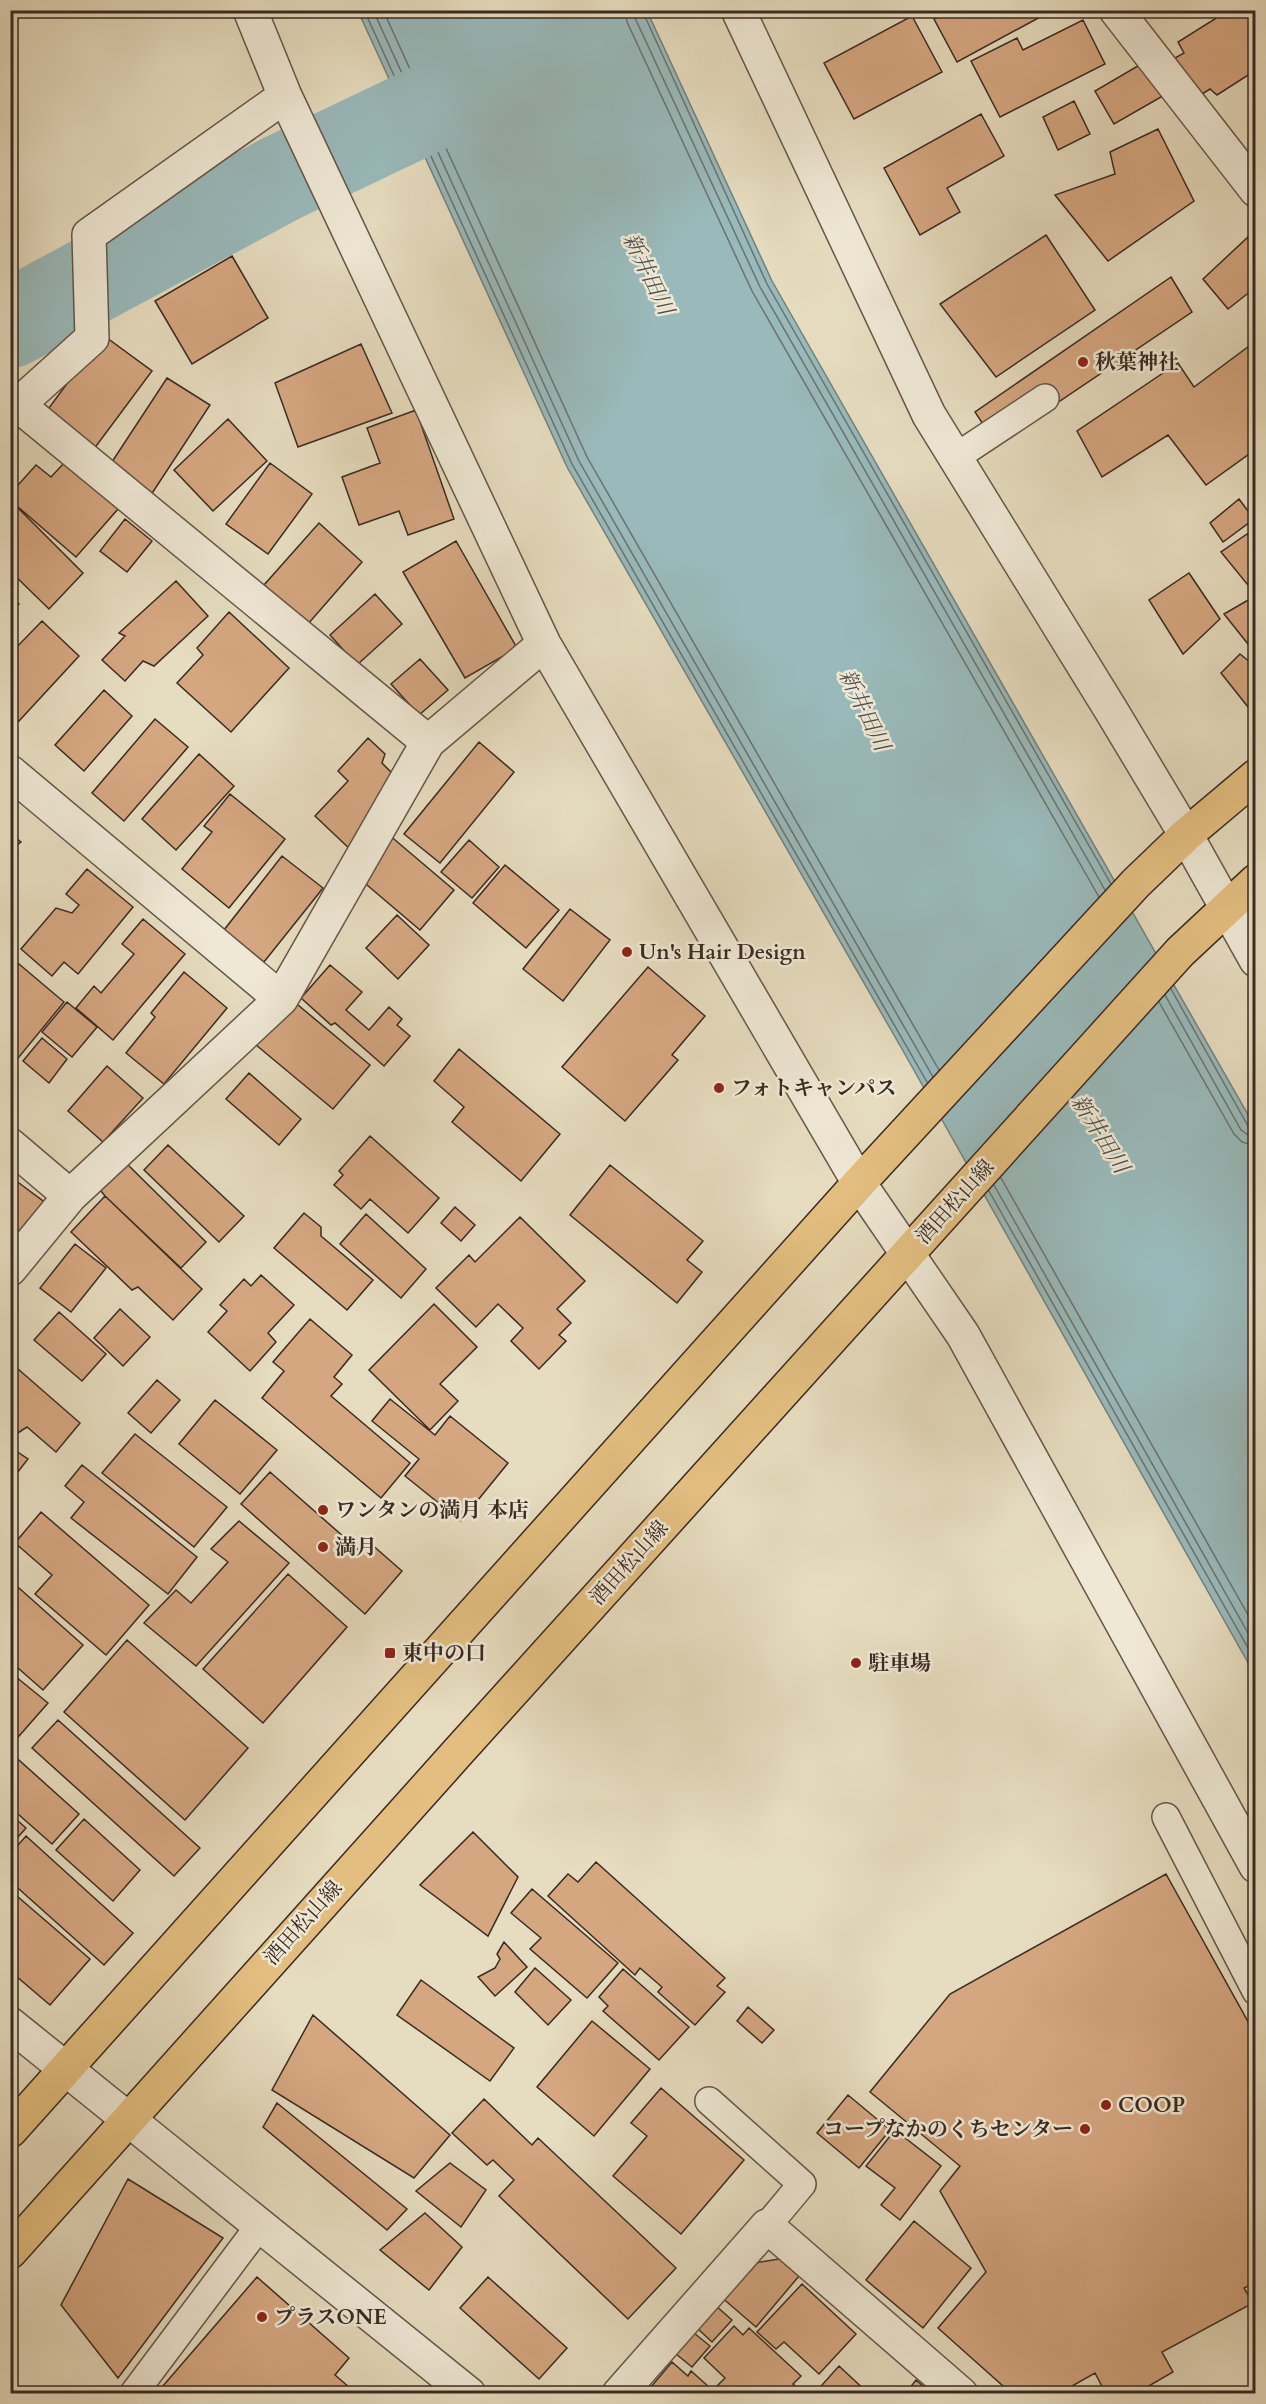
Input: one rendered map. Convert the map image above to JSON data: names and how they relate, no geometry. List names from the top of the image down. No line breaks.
{"streets":{"main road":["酒田松山線"]},"water":["新井田川"],"places":{"other":["秋葉神社","Un's Hair Design","フォトキャンパス","ワンタンの満月 本店","満月","駐車場","COOP","コープなかのくちセンター","プラスONE"],"transit":["東中の口"]}}
